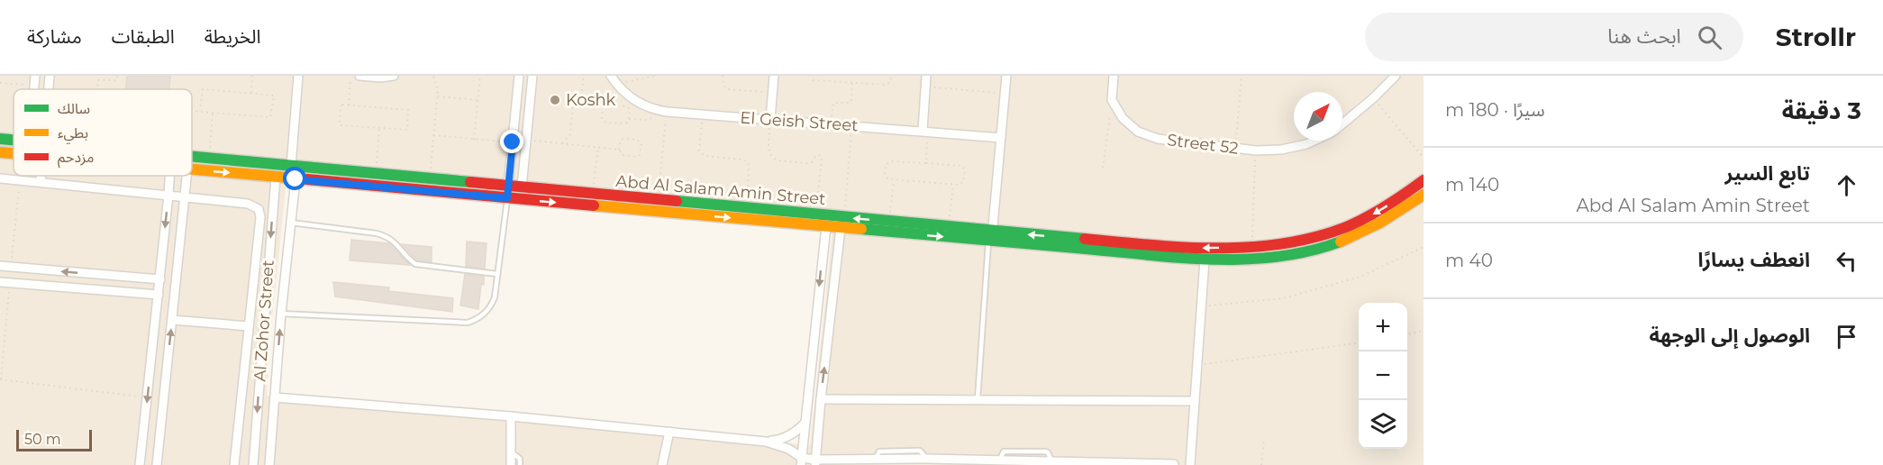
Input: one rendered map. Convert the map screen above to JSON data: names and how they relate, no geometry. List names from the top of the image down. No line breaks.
{"streets":{"street":["El Geish Street","Street 52","Abd Al Salam Amin Street","Al Zohor Street"]},"crossings":[["Abd Al Salam Amin Street","Al Zohor Street"]],"places":["Koshk"],"legend":["سالك","بطيء","مزدحم"],"scale_bar":"50 m","north":"top right","page":{"header":"Strollr","search":"ابحث هنا","nav":["الخريطة","الطبقات","مشاركة"],"heading":["3 دقيقة","سيرًا · 180 m"],"list":[["تابع السير","Abd Al Salam Amin Street","140 m"],["انعطف يسارًا","40 m"],"الوصول إلى الوجهة"],"map_buttons":["+","−"],"scale":"50 m"}}
